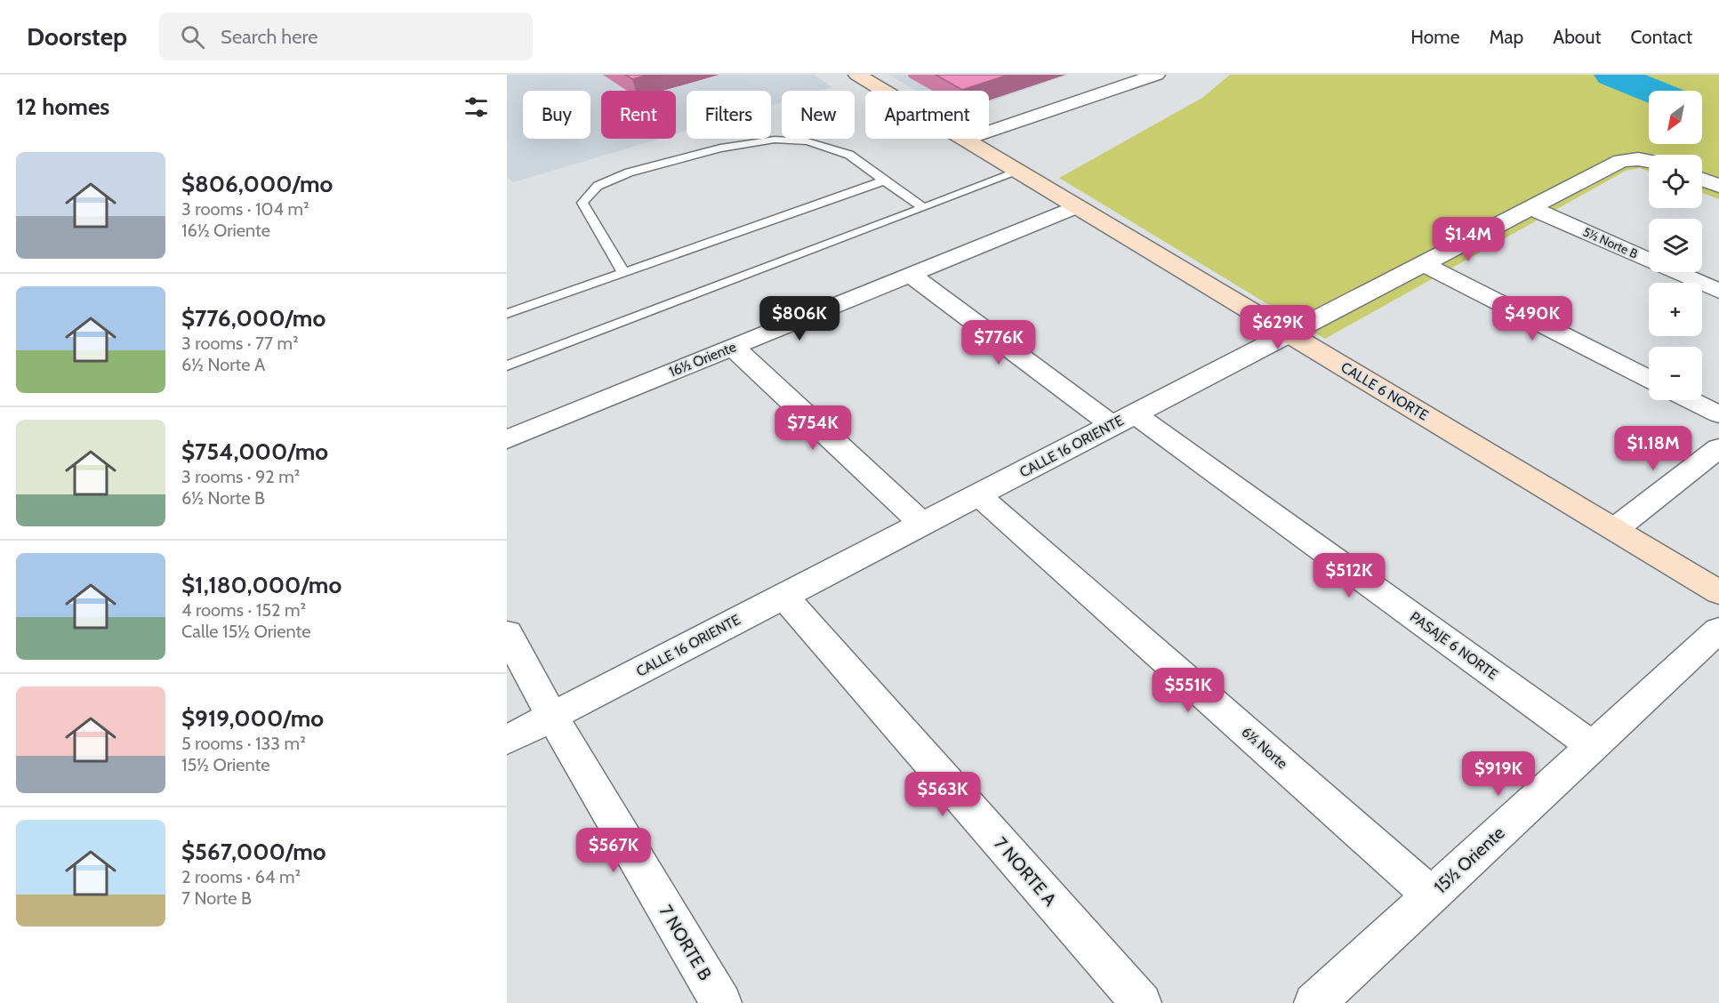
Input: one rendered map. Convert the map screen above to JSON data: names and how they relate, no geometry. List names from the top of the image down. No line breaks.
{"streets":{"street":["5½ Norte B","16½ Oriente","CALLE 6 NORTE","CALLE 16 ORIENTE","PASAJE 6 NORTE","6½ Norte","15½ Oriente","7 NORTE A","7 NORTE B"]},"crossings":[["5½ Norte B","CALLE 16 ORIENTE"],["16½ Oriente","CALLE 6 NORTE"],["16½ Oriente","PASAJE 6 NORTE"],["CALLE 6 NORTE","CALLE 16 ORIENTE"],["CALLE 16 ORIENTE","PASAJE 6 NORTE"],["CALLE 16 ORIENTE","6½ Norte"],["CALLE 16 ORIENTE","7 NORTE A"],["CALLE 16 ORIENTE","7 NORTE B"],["PASAJE 6 NORTE","15½ Oriente"],["6½ Norte","15½ Oriente"]],"north":"bottom left","page":{"header":"Doorstep","search":"Search here","nav":["Home","Map","About","Contact"],"heading":"12 homes","map_buttons":["+","−"],"chip":["Buy","Rent","Filters","New","Apartment"],"list":[{"name":"$806,000/mo","note":"3 rooms · 104 m² · 16½ Oriente"},{"name":"$776,000/mo","note":"3 rooms · 77 m² · 6½ Norte A"},{"name":"$754,000/mo","note":"3 rooms · 92 m² · 6½ Norte B"},{"name":"$1,180,000/mo","note":"4 rooms · 152 m² · Calle 15½ Oriente"},{"name":"$919,000/mo","note":"5 rooms · 133 m² · 15½ Oriente"},{"name":"$567,000/mo","note":"2 rooms · 64 m² · 7 Norte B"}],"price":["$1.4M","$806K","$490K","$629K","$776K","$754K","$1.18M","$512K","$551K","$919K","$563K","$567K"]}}
